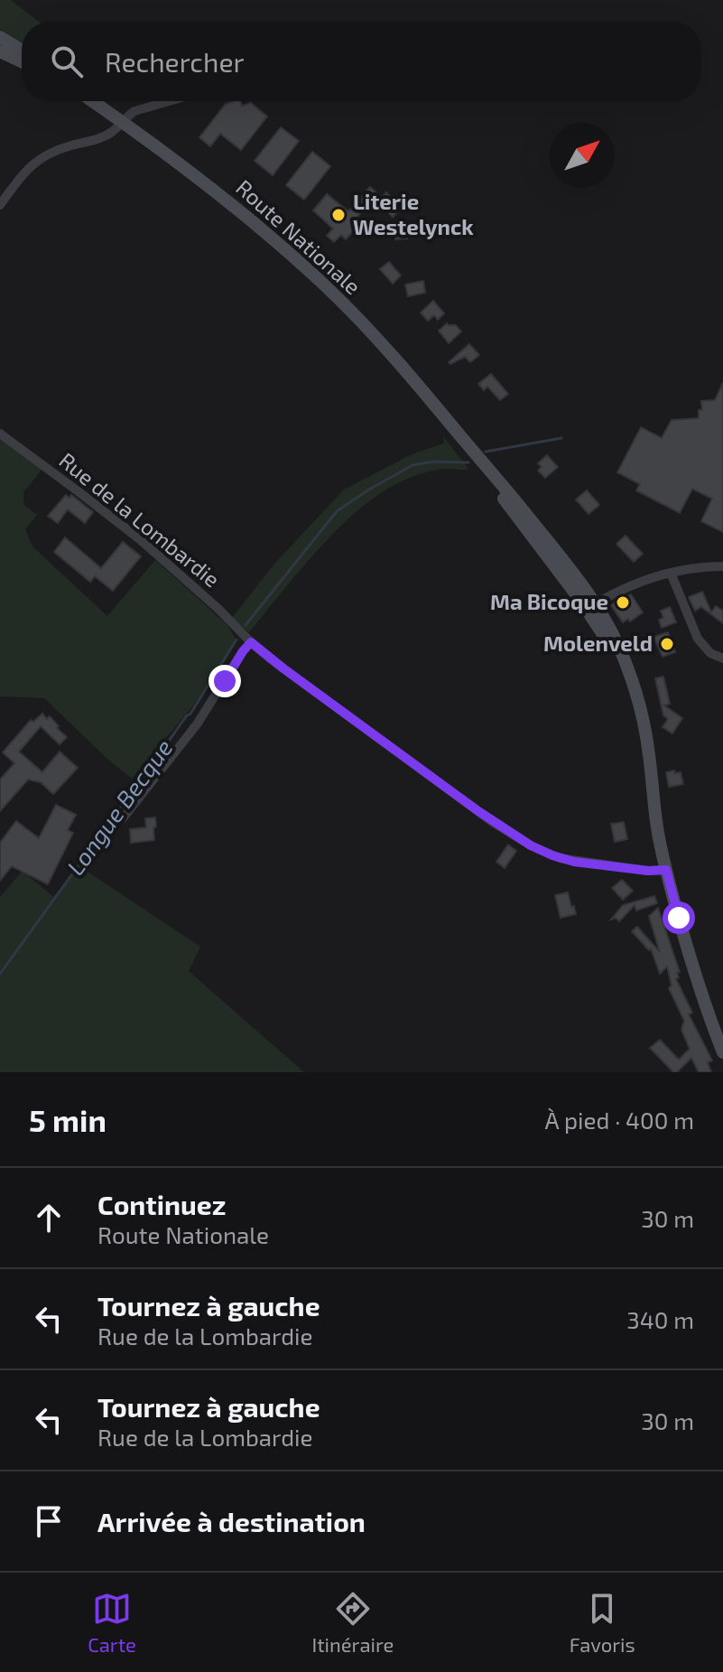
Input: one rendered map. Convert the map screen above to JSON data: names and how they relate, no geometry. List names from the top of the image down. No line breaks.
{"streets":{"street":["Route Nationale","Rue de la Lombardie"]},"crossings":[["Route Nationale","Rue de la Lombardie"]],"water":["Longue Becque"],"places":["Literie Westelynck","Ma Bicoque","Molenveld"],"north":"top right","page":{"search":"Rechercher","heading":["5 min","À pied · 400 m"],"list":[["Continuez","Route Nationale","30 m"],["Tournez à gauche","Rue de la Lombardie","340 m"],["Tournez à gauche","Rue de la Lombardie","30 m"],"Arrivée à destination"],"nav":["Carte","Itinéraire","Favoris"]}}
